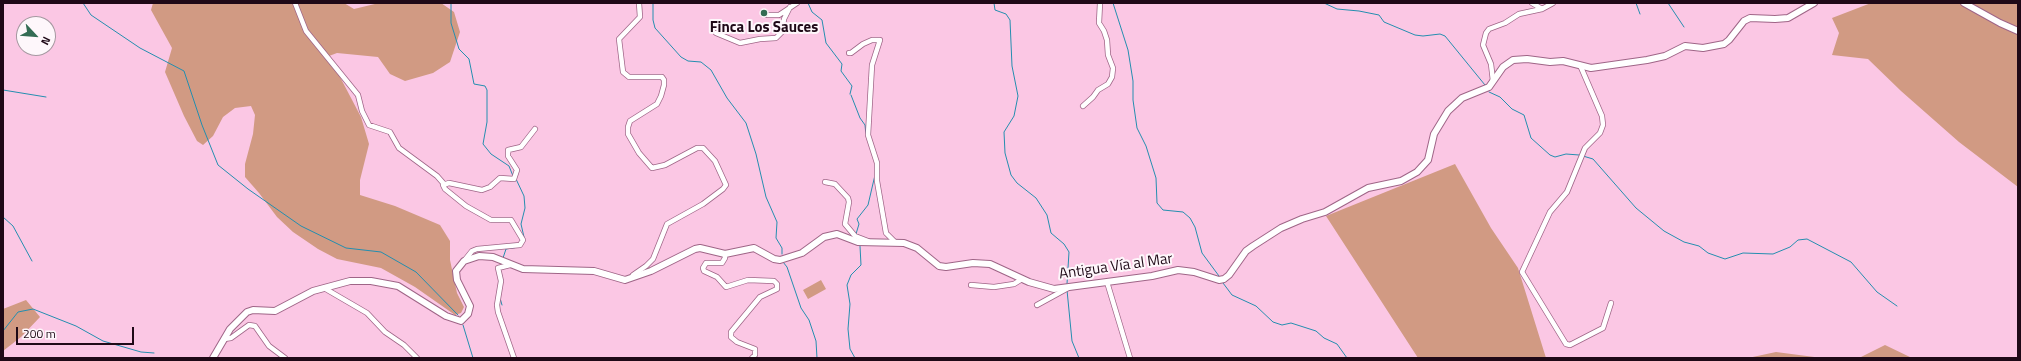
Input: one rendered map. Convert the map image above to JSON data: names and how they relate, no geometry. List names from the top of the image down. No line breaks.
{"streets":{"main road":["Antigua Vía al Mar"]},"places":["Finca Los Sauces"],"scale_bar":"200 m","north":"bottom right"}
